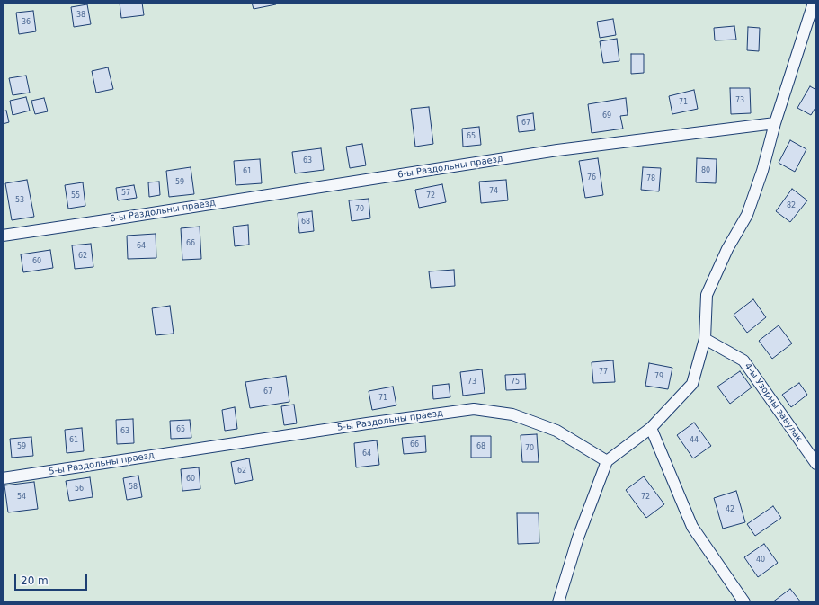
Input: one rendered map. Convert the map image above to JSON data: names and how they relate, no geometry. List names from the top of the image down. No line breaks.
{"streets":{"lane":["6-ы Раздольны праезд","4-ы Узорны завулак","5-ы Раздольны праезд"]},"house_numbers":["38","36","73","71","69","67","65","63","80","61","76","78","59","74","57","55","72","53","82","70","68","66","64","62","60","77","79","73","75","67","71","65","63","61","44","66","59","68","70","64","62","60","58","56","54","72","42","40"],"scale_bar":"20 m"}
